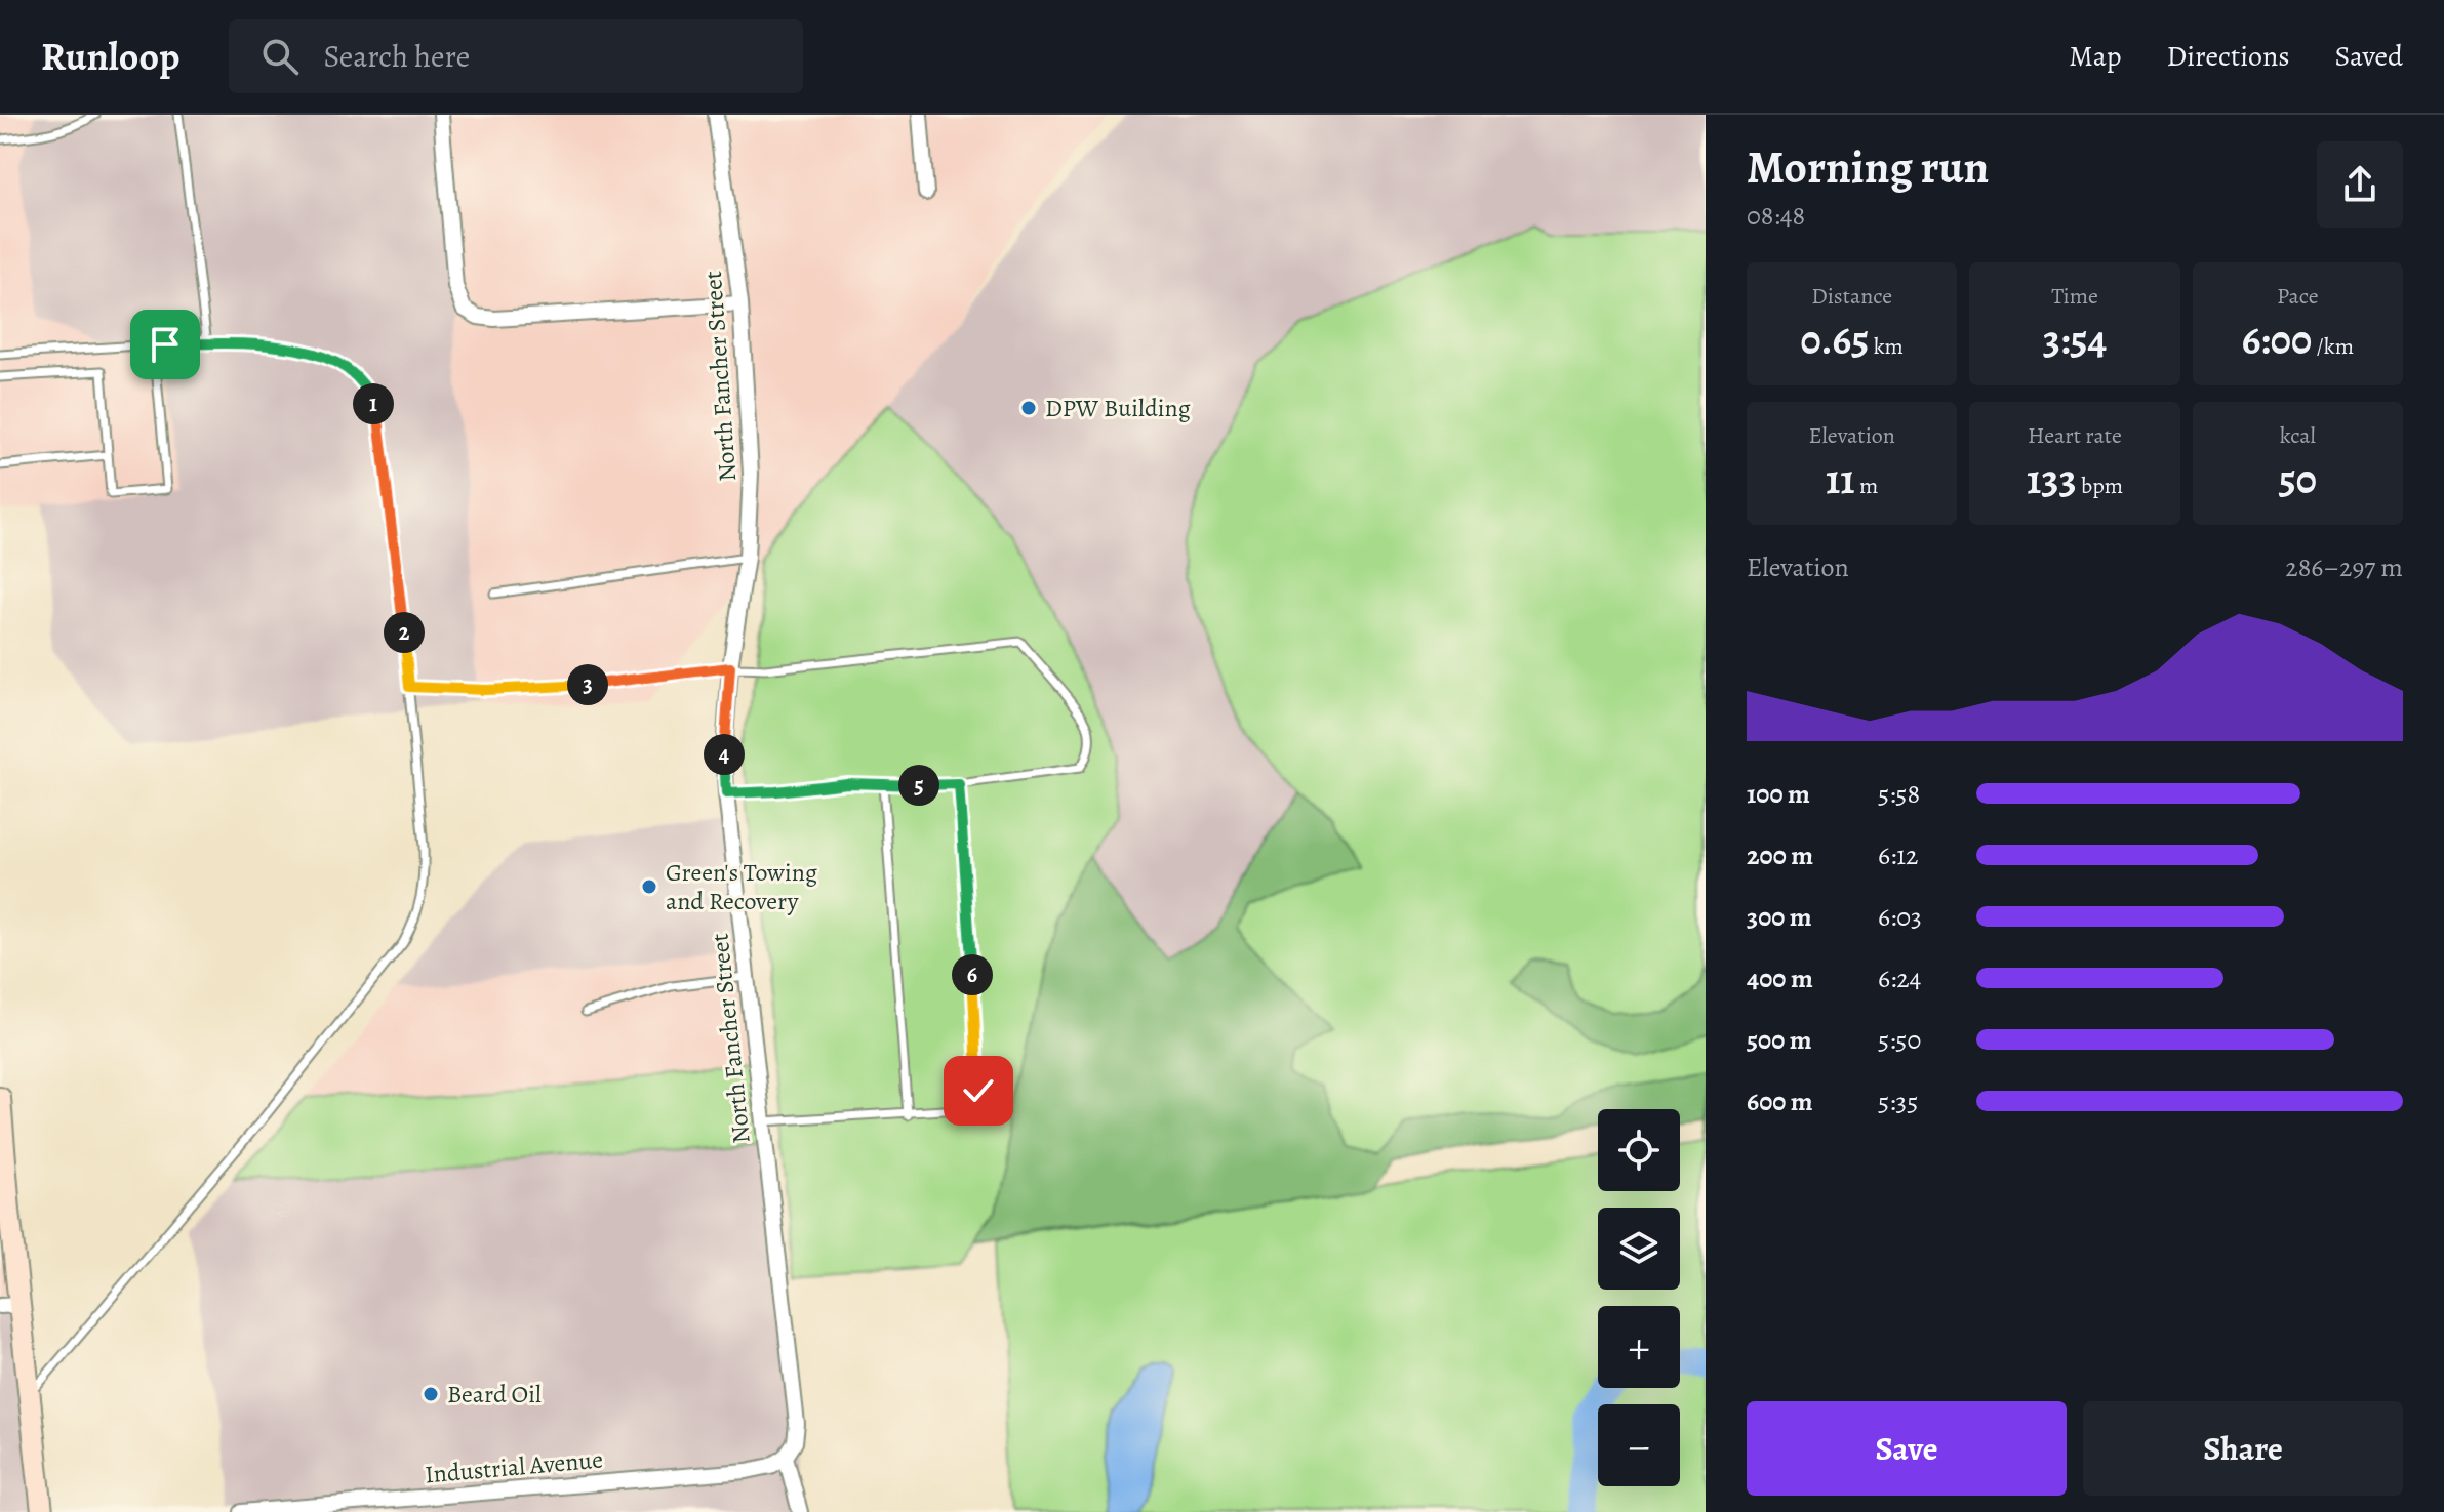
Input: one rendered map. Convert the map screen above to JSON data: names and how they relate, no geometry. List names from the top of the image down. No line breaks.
{"streets":{"street":["North Fancher Street","Industrial Avenue"]},"crossings":[["North Fancher Street","Industrial Avenue"]],"places":["DPW Building","Green's Towing and Recovery","Beard Oil"],"page":{"header":"Runloop","search":"Search here","nav":["Map","Directions","Saved"],"heading":["Morning run","08:48"],"stats":[["Distance","0.65 km"],["Time","3:54"],["Pace","6:00 /km"],["Elevation","11 m"],["Heart rate","133 bpm"],["kcal","50"]],"pins":["1","2","3","4","5","6"],"chart":["Elevation","286–297 m"],"list":[{"name":"100 m","note":"5:58"},{"name":"200 m","note":"6:12"},{"name":"300 m","note":"6:03"},{"name":"400 m","note":"6:24"},{"name":"500 m","note":"5:50"},{"name":"600 m","note":"5:35"}],"map_buttons":["+","−"],"buttons":["Save","Share"]}}
